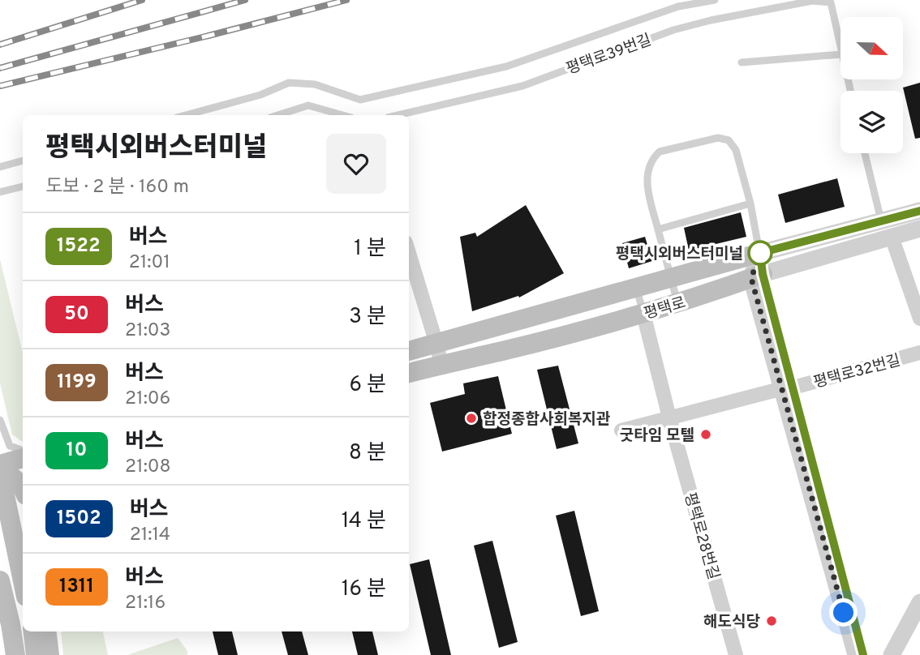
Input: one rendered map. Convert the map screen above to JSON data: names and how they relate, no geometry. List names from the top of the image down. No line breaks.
{"streets":{"main road":["평택로"],"street":["평택로32번길","평택로28번길"],"lane":["평택로39번길"]},"crossings":[["평택로","평택로28번길"]],"places":["평택시외버스터미널","합정종합사회복지관","굿타임 모텔","해도식당"],"lines":["bus line 1522"],"north":"right","page":{"heading":["평택시외버스터미널","도보 · 2 분 · 160 m"],"list":[{"mark":"1522","name":"버스","note":"21:01","value":"1 분"},{"mark":"50","name":"버스","note":"21:03","value":"3 분"},{"mark":"1199","name":"버스","note":"21:06","value":"6 분"},{"mark":"10","name":"버스","note":"21:08","value":"8 분"},{"mark":"1502","name":"버스","note":"21:14","value":"14 분"},{"mark":"1311","name":"버스","note":"21:16","value":"16 분"}]}}
